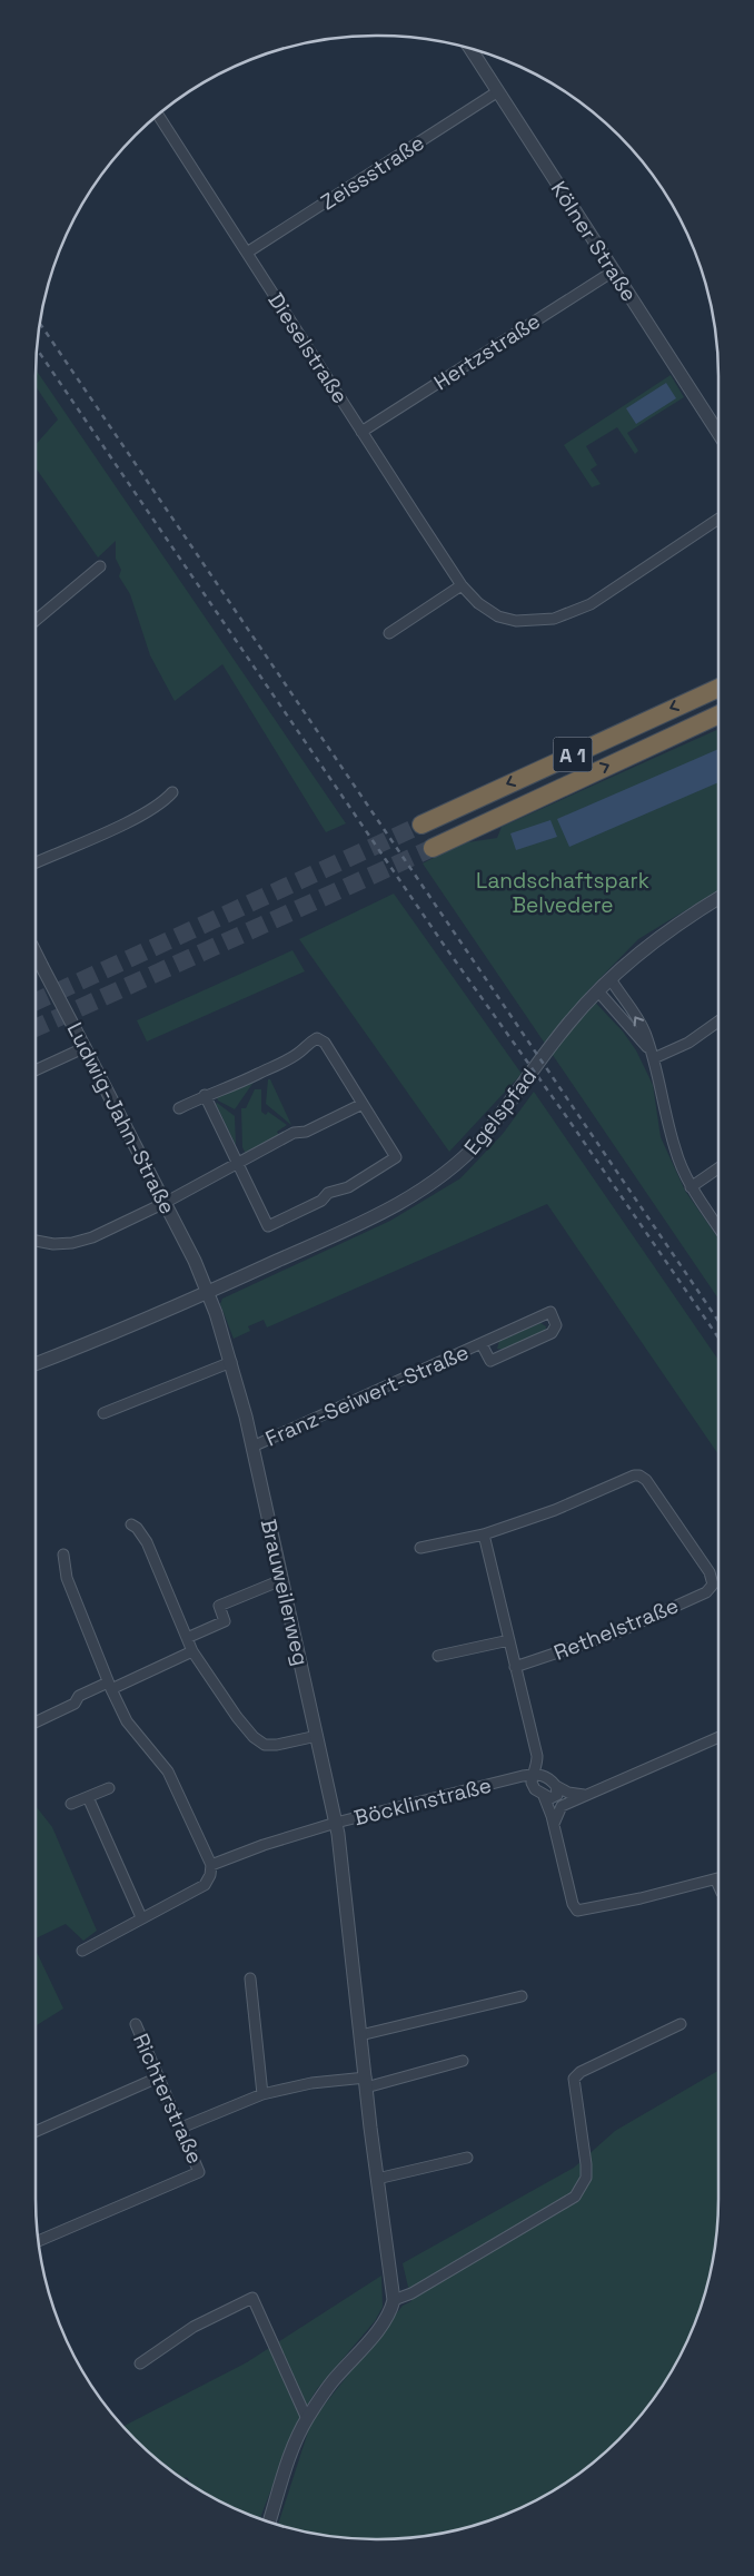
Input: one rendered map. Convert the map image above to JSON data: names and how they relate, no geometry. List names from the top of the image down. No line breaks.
{"streets":{"highway":["A 1"],"street":["Zeissstraße","Kölner Straße","Dieselstraße","Hertzstraße","Egelspfad","Ludwig-Jahn-Straße","Franz-Seiwert-Straße","Brauweilerweg","Rethelstraße","Böcklinstraße","Richterstraße"]},"crossings":[["Zeissstraße","Kölner Straße"],["Zeissstraße","Dieselstraße"],["Kölner Straße","Hertzstraße"],["Dieselstraße","Hertzstraße"],["Egelspfad","Ludwig-Jahn-Straße"],["Egelspfad","Brauweilerweg"],["Ludwig-Jahn-Straße","Brauweilerweg"],["Franz-Seiwert-Straße","Brauweilerweg"],["Brauweilerweg","Böcklinstraße"]],"parks":["Landschaftspark Belvedere"]}
